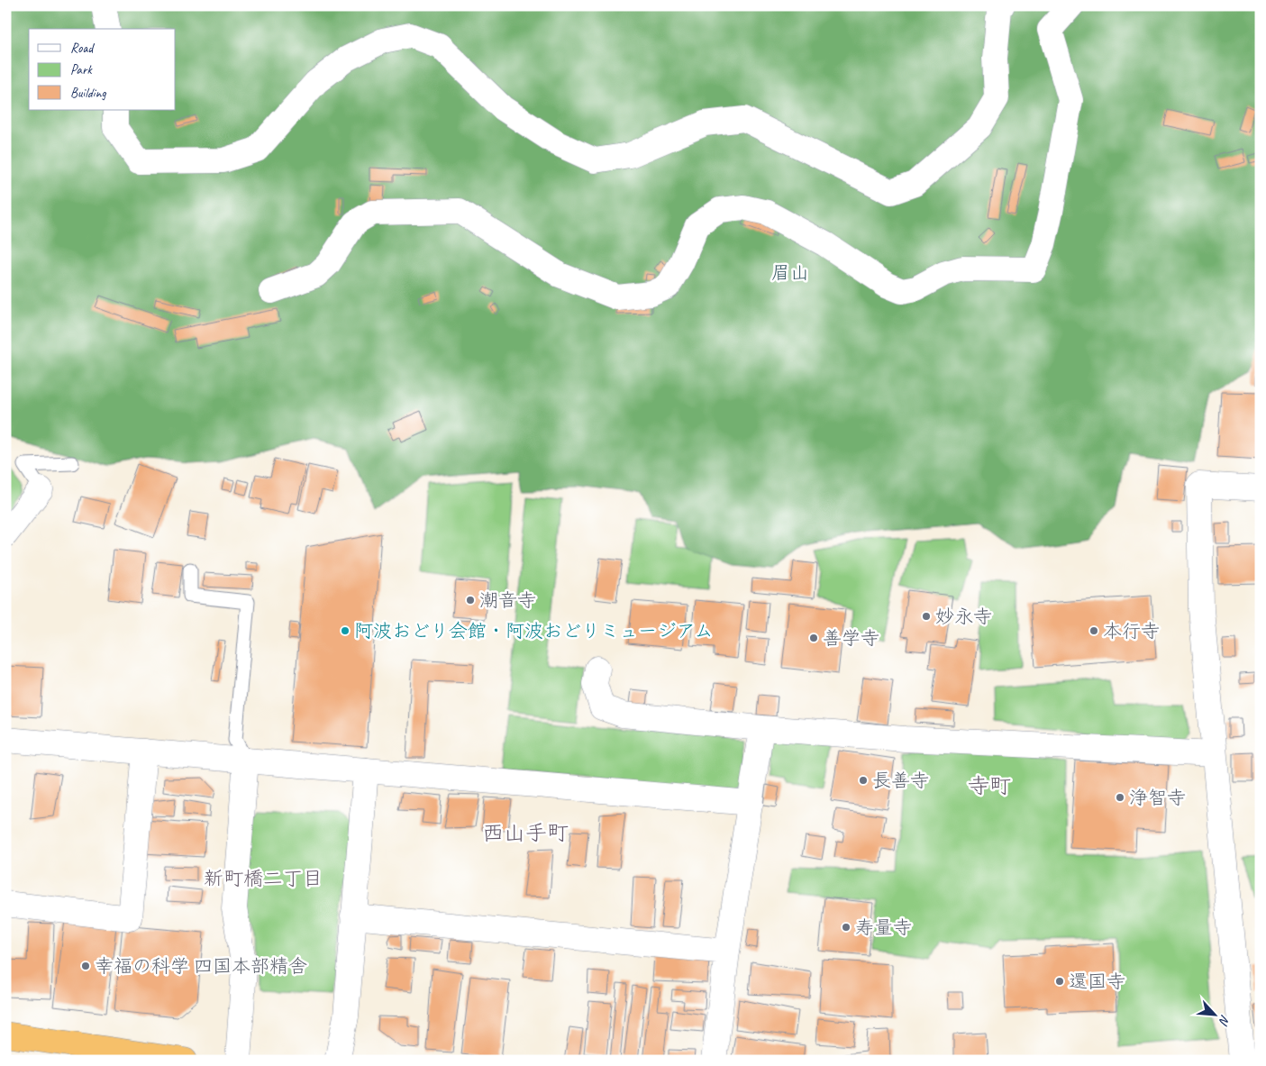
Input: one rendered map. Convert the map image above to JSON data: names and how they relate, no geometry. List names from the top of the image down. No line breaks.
{"districts":["寺町","西山手町","新町橋二丁目"],"parks":["眉山"],"places":["潮音寺","妙永寺","阿波おどり会館・阿波おどりミュージアム","本行寺","善学寺","長善寺","浄智寺","寿量寺","幸福の科学 四国本部精舎","還国寺"],"legend":["Road","Park","Building"],"north":"bottom right"}
